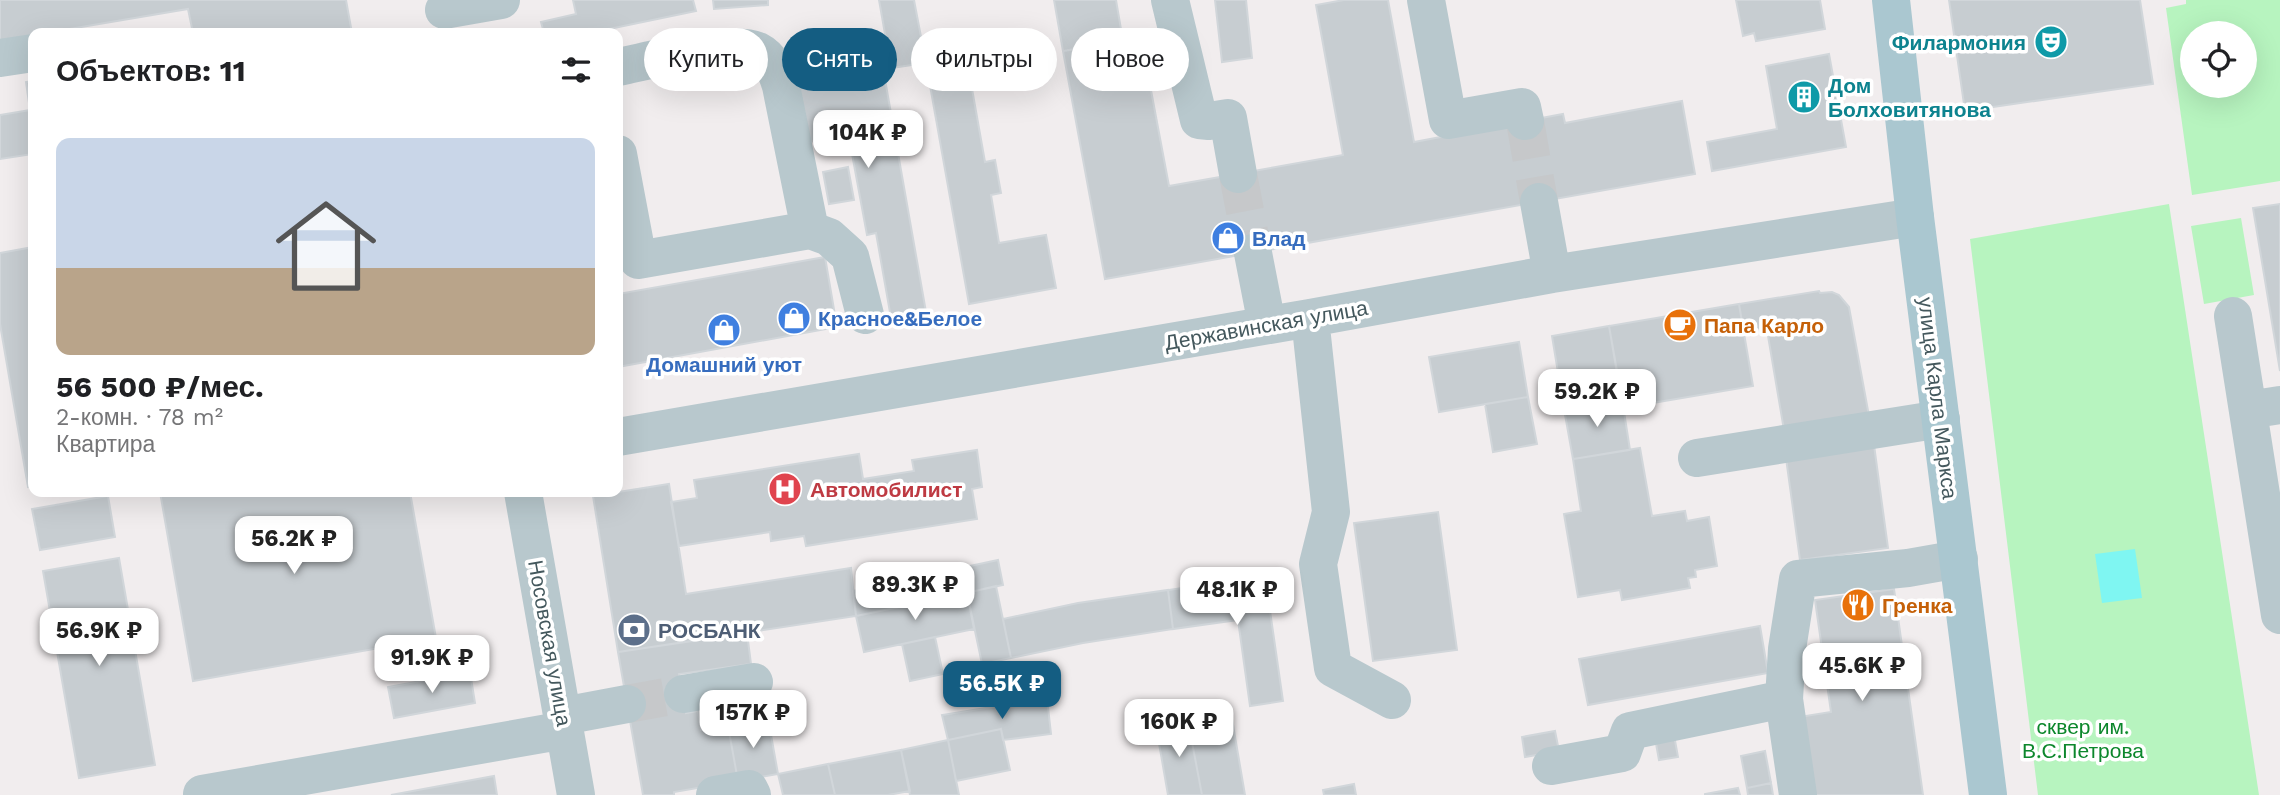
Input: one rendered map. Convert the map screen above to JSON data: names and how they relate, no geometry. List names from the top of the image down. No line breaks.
{"streets":{"main road":["улица Карла Маркса"],"street":["Державинская улица","Носовская улица"]},"crossings":[["Державинская улица","улица Карла Маркса"]],"parks":["сквер им. В.С.Петрова"],"places":{"theatre":["Филармония"],"building":["Дом Болховитянова"],"shop":["Влад","Красное&Белое","Домашний уют"],"cafe":["Папа Карло"],"hospital":["Автомобилист"],"restaurant":["Гренка"],"bank":["РОСБАНК"]},"page":{"chip":["Купить","Снять","Фильтры","Новое"],"heading":"Объектов: 11","price":["104K ₽","59.2K ₽","56.2K ₽","89.3K ₽","48.1K ₽","56.9K ₽","91.9K ₽","45.6K ₽","56.5K ₽","157K ₽","160K ₽"],"list":[{"name":"56 500 ₽/мес.","note":"2-комн. · 78 m² · Квартира"}]}}
